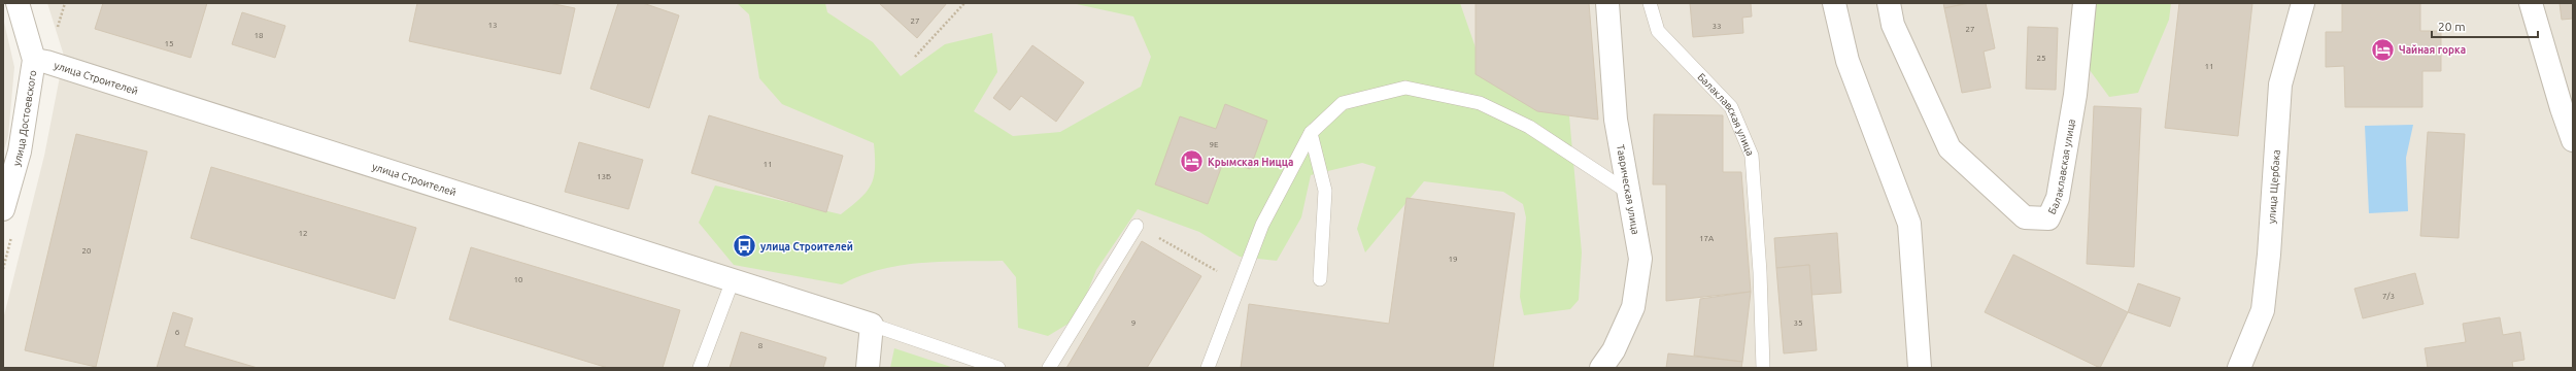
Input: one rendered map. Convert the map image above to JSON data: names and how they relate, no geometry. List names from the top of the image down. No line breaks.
{"streets":{"street":["улица Строителей","Балаклавская улица","улица Достоевского","улица Щербака","Таврическая улица"]},"crossings":[["улица Строителей","улица Достоевского"]],"places":{"hotel":["Чайная горка","Крымская Ницца"],"bus stop":["улица Строителей"]},"house_numbers":["27","13","33","27","18","15","25","11","9Е","11","13Б","12","17А","20","19","10","7/3","9","35","6","8"],"scale_bar":"20 m"}
